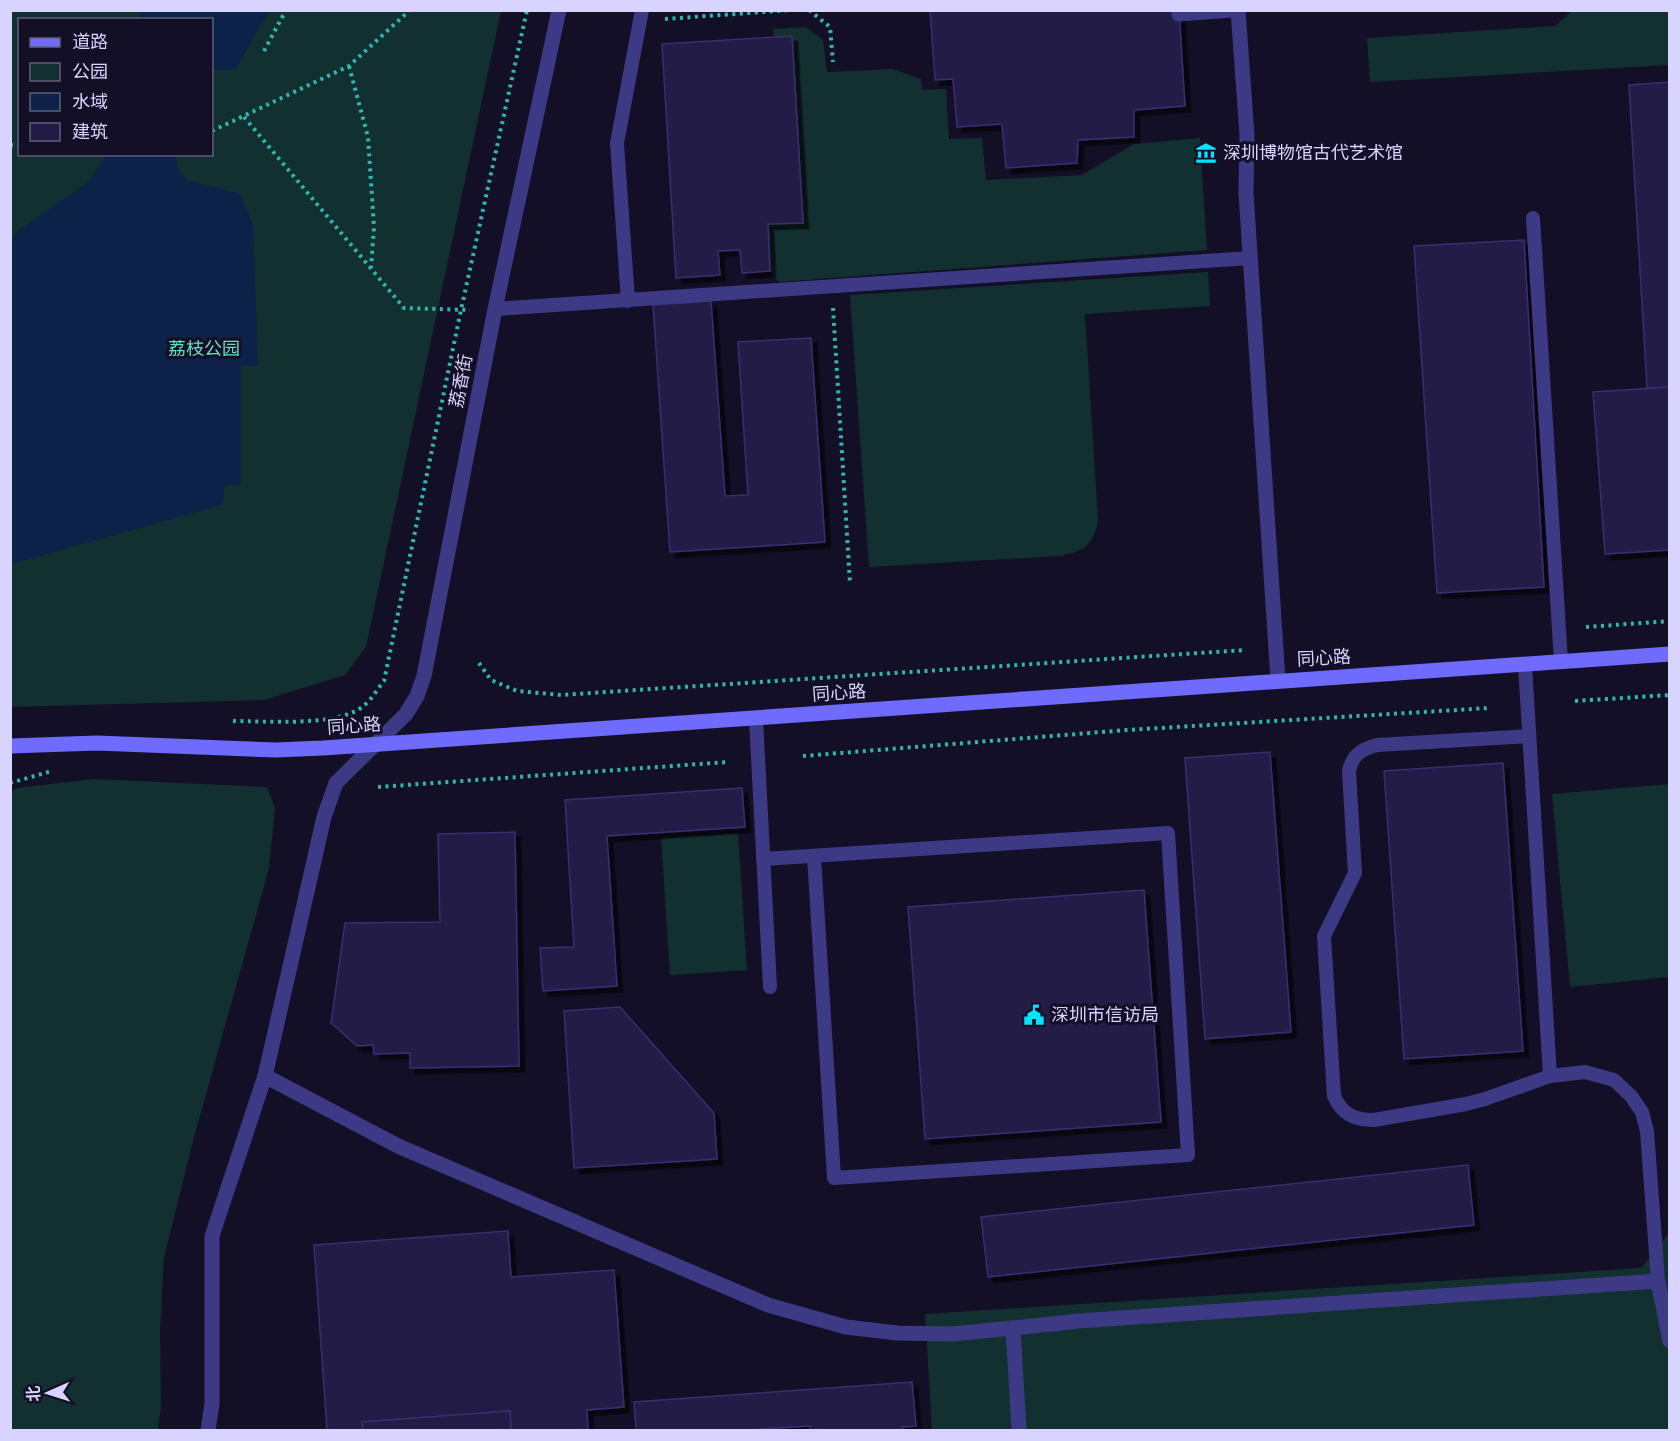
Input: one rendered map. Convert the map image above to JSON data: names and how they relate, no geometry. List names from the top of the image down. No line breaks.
{"streets":{"street":["荔香街","同心路"]},"crossings":[["荔香街","同心路"]],"parks":["荔枝公园"],"places":{"museum":["深圳博物馆古代艺术馆"],"public building":["深圳市信访局"]},"legend":["道路","公园","水域","建筑"],"north":"left"}
